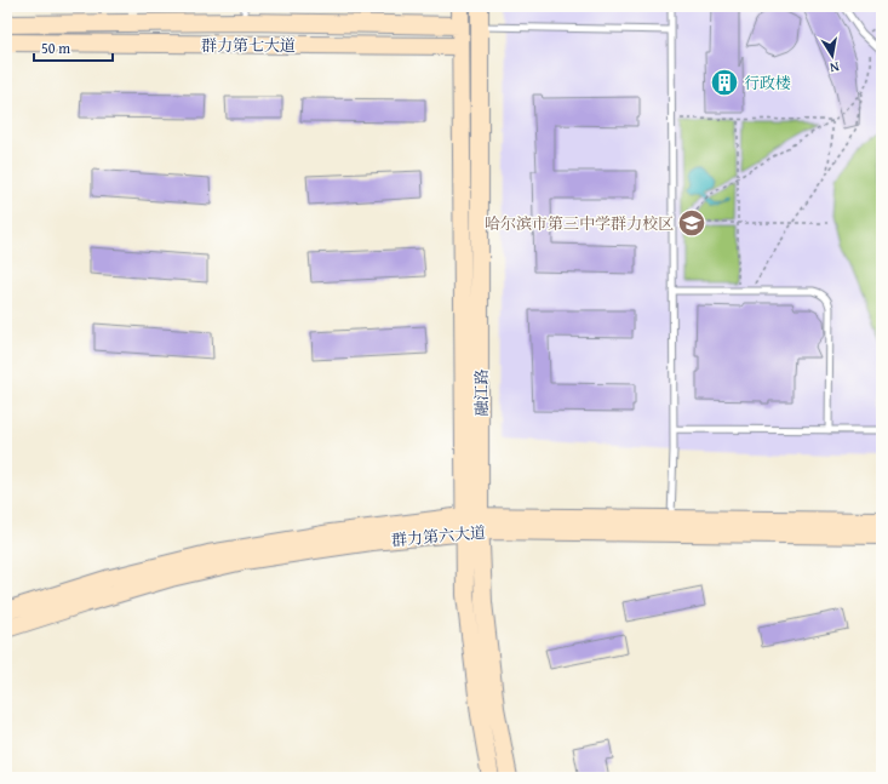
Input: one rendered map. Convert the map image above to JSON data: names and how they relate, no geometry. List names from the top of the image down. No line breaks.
{"streets":{"main road":["群力第七大道","融江路","群力第六大道"]},"crossings":[["群力第七大道","融江路"],["融江路","群力第六大道"]],"places":{"building":["行政楼"],"school or university":["哈尔滨市第三中学群力校区"]},"scale_bar":"50 m","north":"bottom"}
